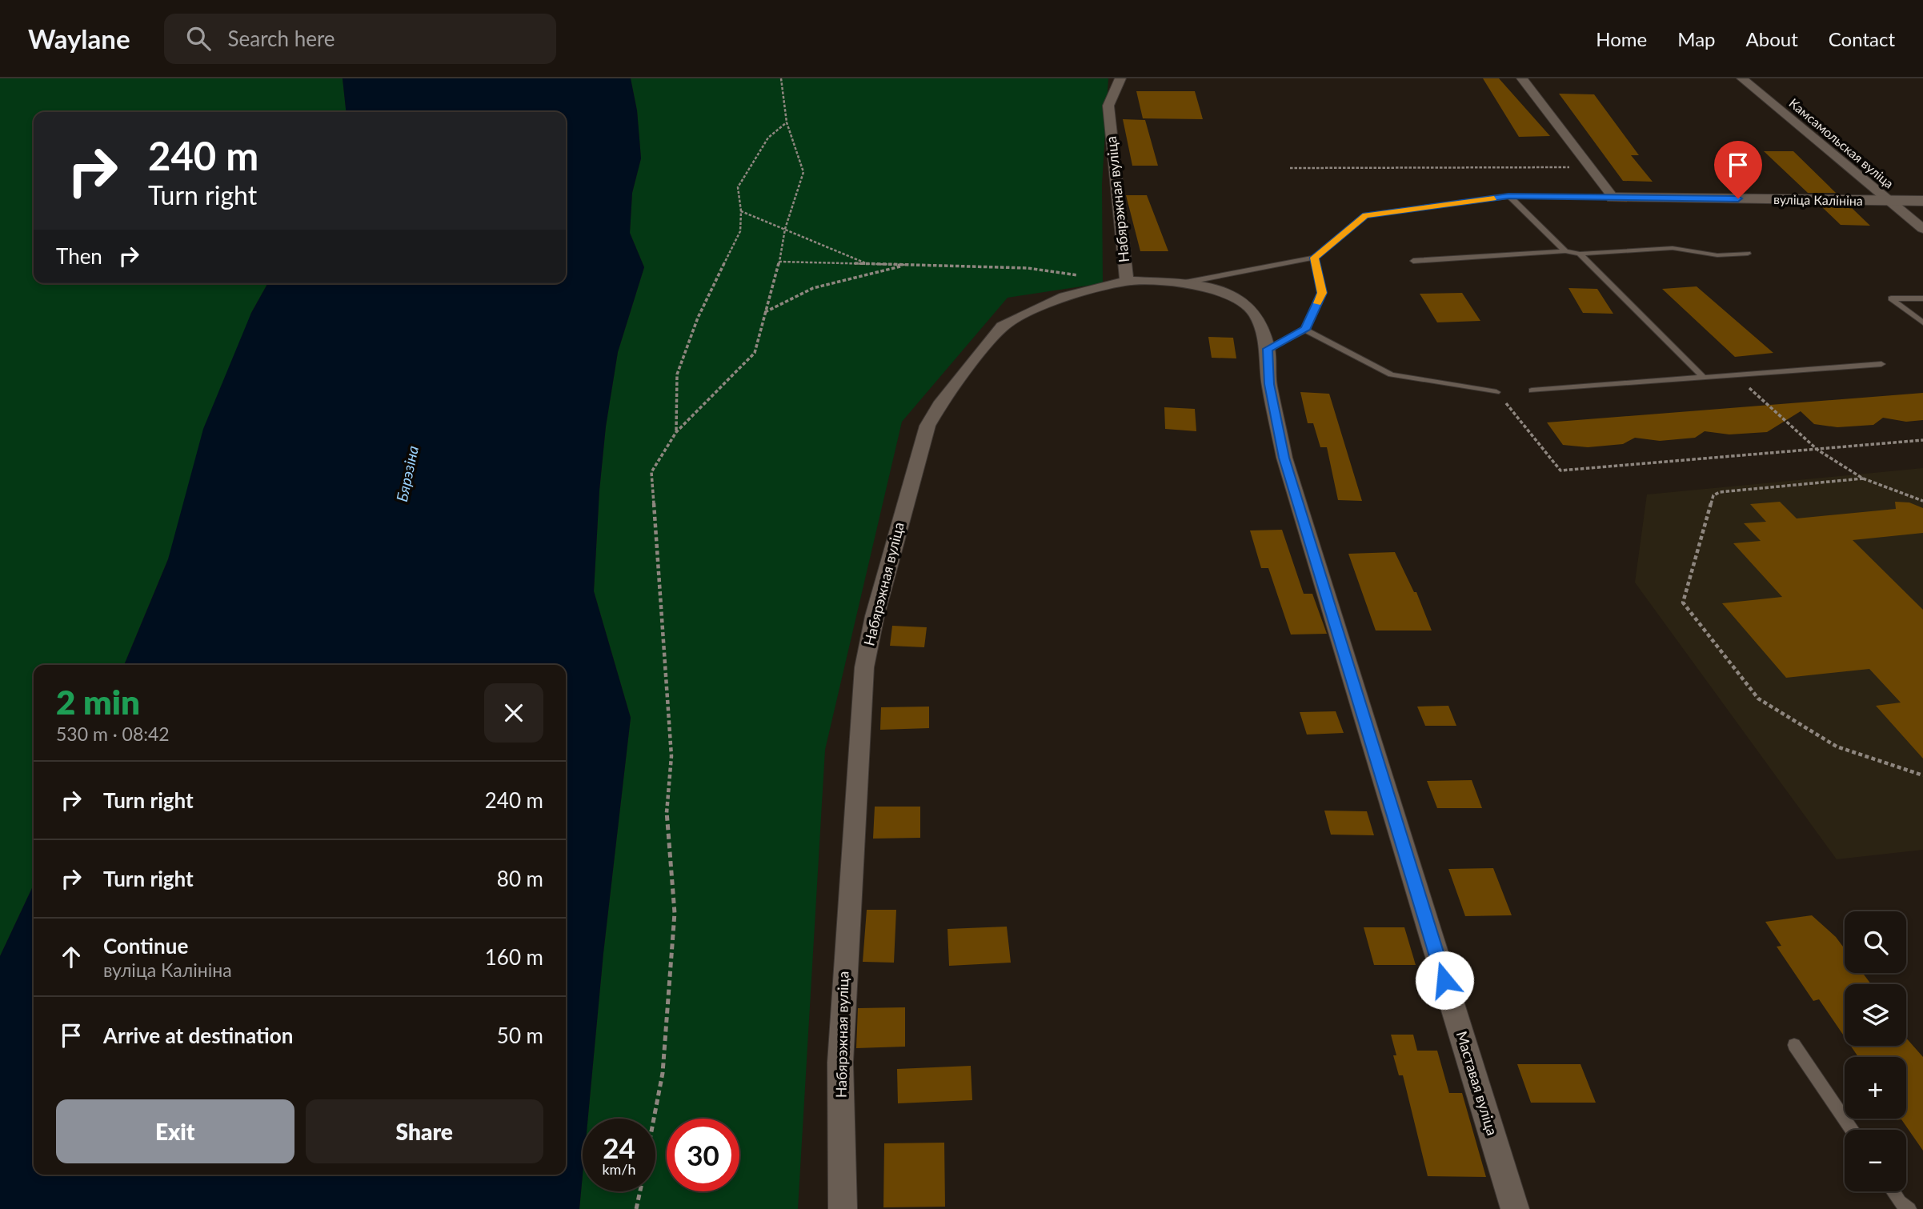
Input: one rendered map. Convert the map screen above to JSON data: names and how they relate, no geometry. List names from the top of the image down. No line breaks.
{"streets":{"street":["Камсамольская вуліца","Набярэжная вуліца","вуліца Калініна","Маставая вуліца"]},"crossings":[["Камсамольская вуліца","вуліца Калініна"],["Набярэжная вуліца","Маставая вуліца"]],"water":["Бярэзіна"],"page":{"header":"Waylane","search":"Search here","nav":["Home","Map","About","Contact"],"turn":["240 m","Turn right"],"then":"Then","heading":["2 min","530 m · 08:42"],"list":[{"name":"Turn right","value":"240 m"},{"name":"Turn right","value":"80 m"},{"name":"Continue","note":"вуліца Калініна","value":"160 m"},{"name":"Arrive at destination","value":"50 m"}],"map_buttons":["+","−"],"buttons":["Exit","Share"],"speed":"24 km/h","limit":"30"}}
